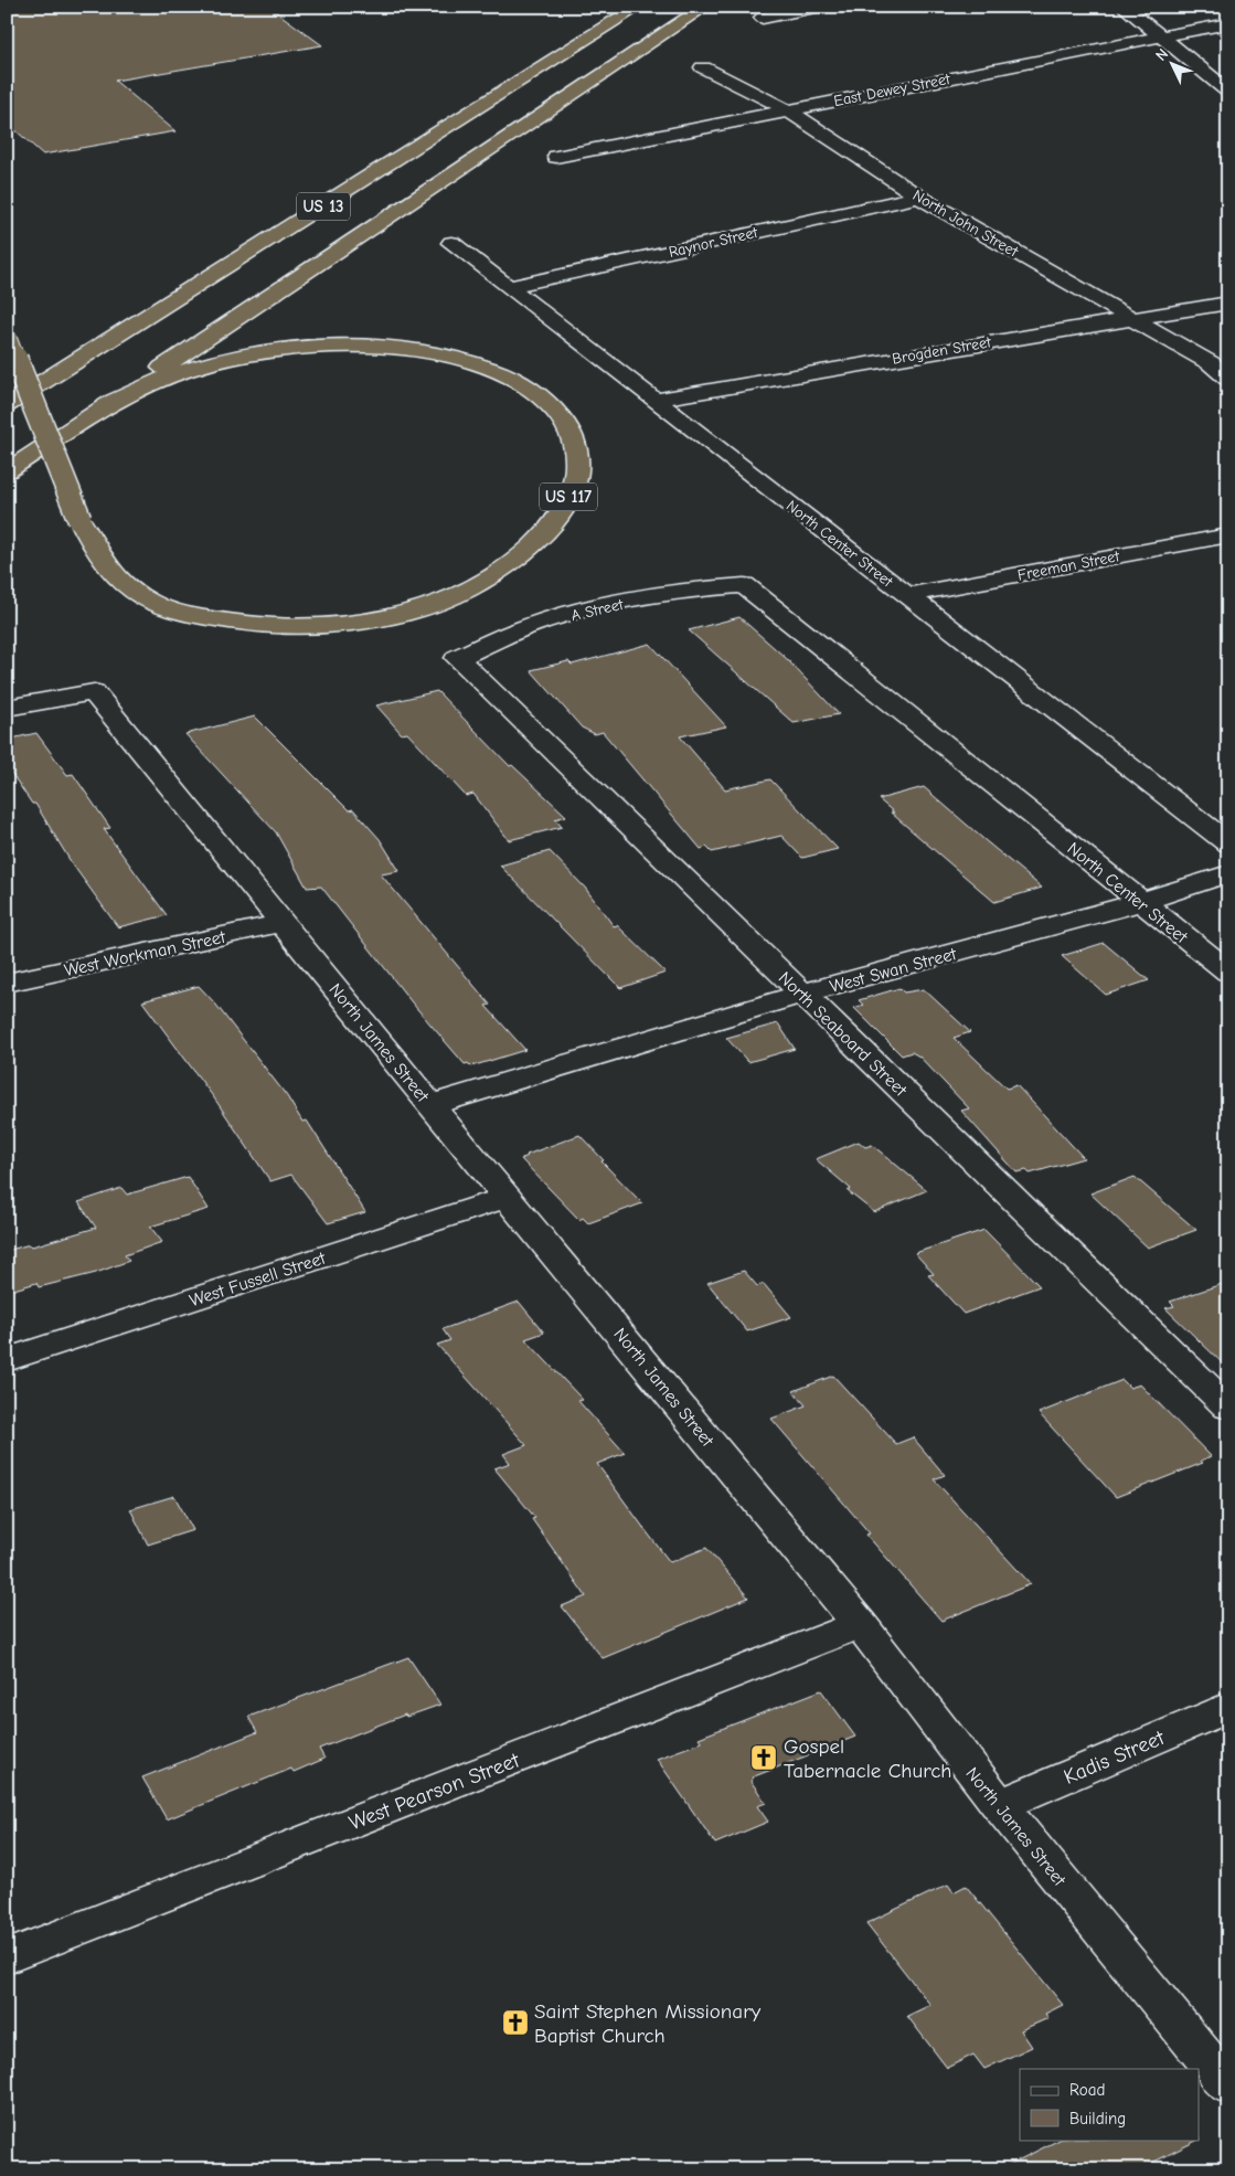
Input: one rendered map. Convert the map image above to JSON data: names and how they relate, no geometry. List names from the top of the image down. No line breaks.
{"streets":{"highway":["US 13","US 117"],"street":["East Dewey Street","North John Street","Raynor Street","Brogden Street","North Center Street","Freeman Street","A Street","West Workman Street","West Swan Street","North Seaboard Street","North James Street","West Fussell Street","Kadis Street","West Pearson Street"]},"crossings":[["East Dewey Street","North John Street"],["US 13","US 117"],["North John Street","Raynor Street"],["North John Street","Brogden Street"],["Raynor Street","North Center Street"],["Brogden Street","North Center Street"],["North Center Street","Freeman Street"],["North Center Street","A Street"],["North Center Street","West Swan Street"],["A Street","North Seaboard Street"],["West Workman Street","North James Street"],["West Swan Street","North Seaboard Street"],["West Swan Street","North James Street"],["North James Street","West Fussell Street"],["North James Street","Kadis Street"],["North James Street","West Pearson Street"]],"places":{"church":["Gospel Tabernacle Church","Saint Stephen Missionary Baptist Church"]},"legend":["Road","Building"],"north":"top left"}
